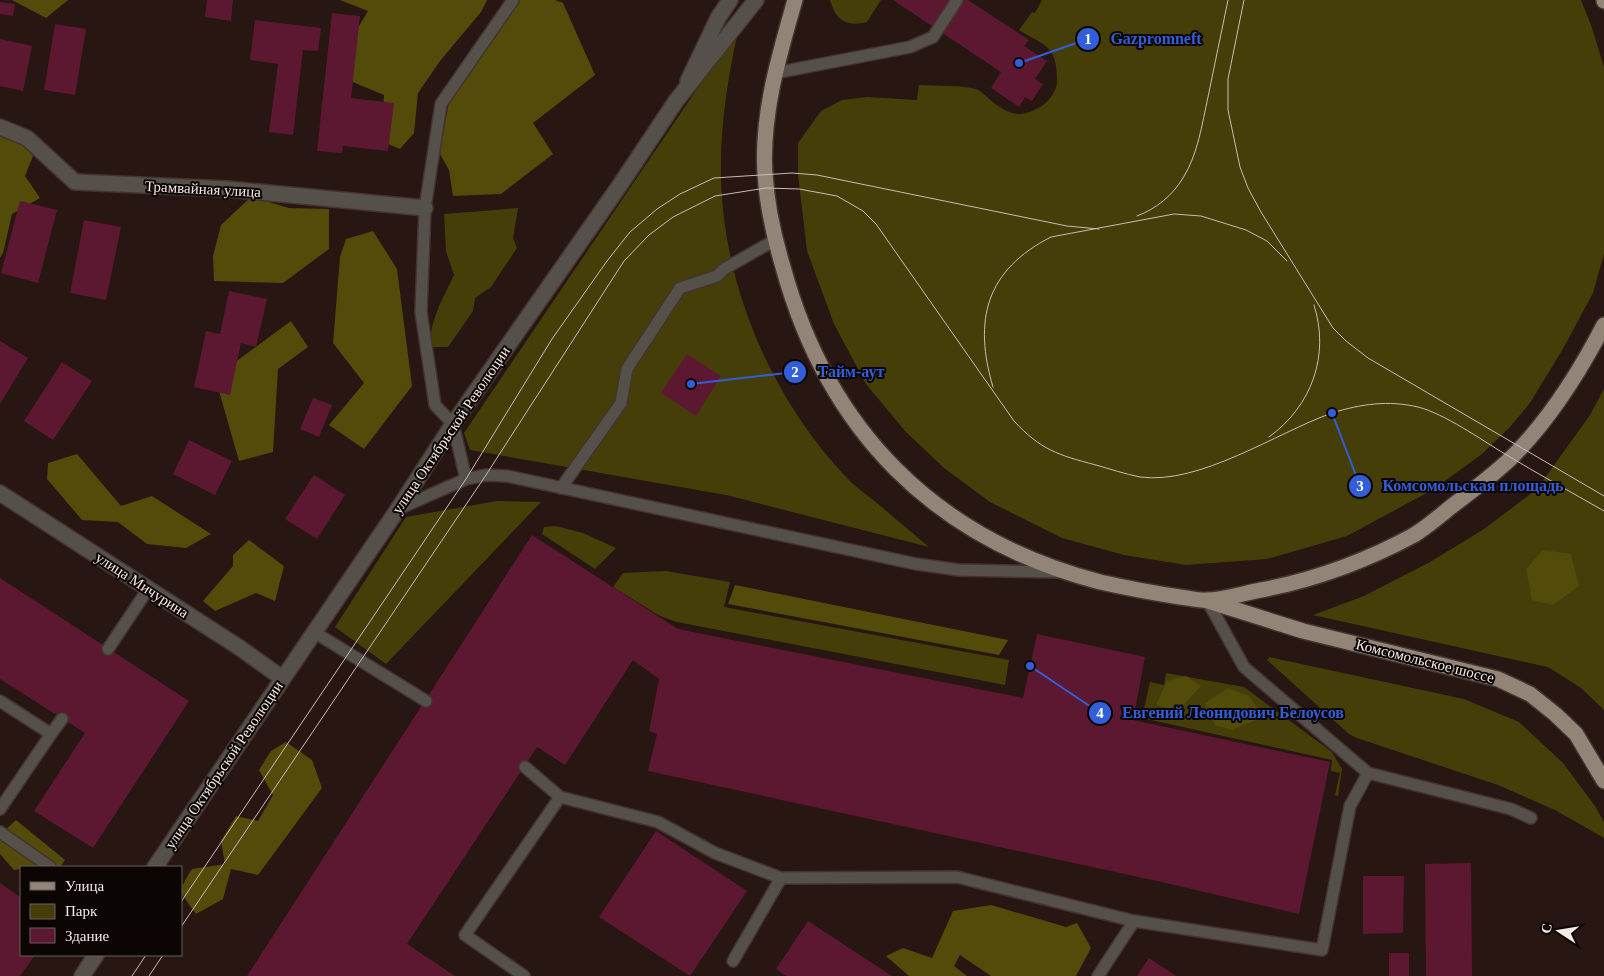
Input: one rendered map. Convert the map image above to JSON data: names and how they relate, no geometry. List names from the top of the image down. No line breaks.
{"streets":{"main road":["Комсомольское шоссе"],"street":["Трамвайная улица","улица Октябрьской Революции","улица Мичурина"]},"crossings":[["улица Октябрьской Революции","улица Мичурина"]],"places":["Gazpromneft","Тайм-аут","Комсомольская площадь","Евгений Леонидович Белоусов"],"legend":["Улица","Парк","Здание"],"north":"left"}
